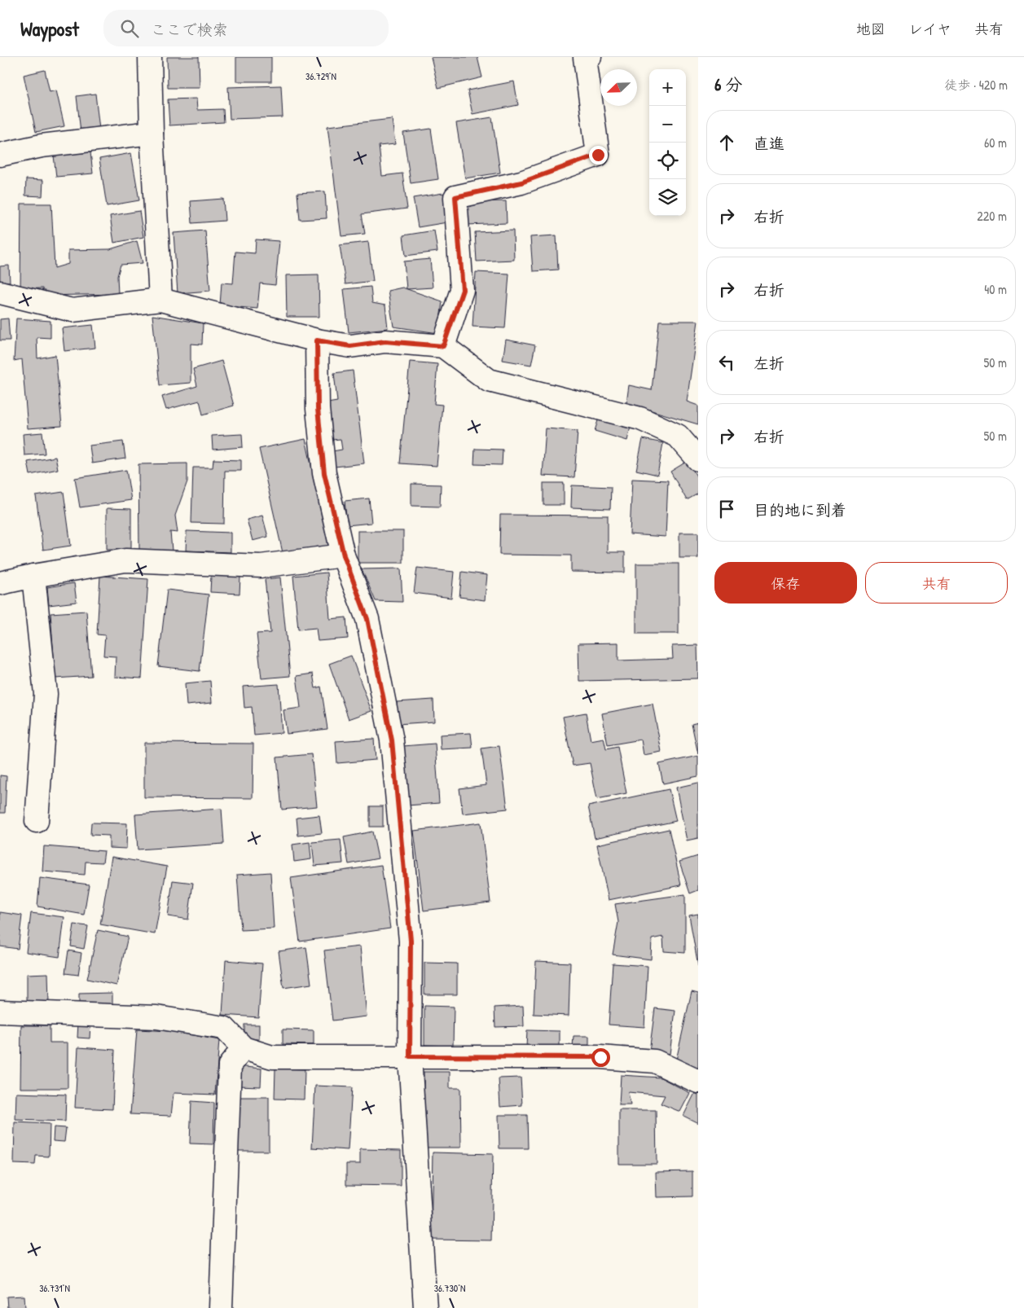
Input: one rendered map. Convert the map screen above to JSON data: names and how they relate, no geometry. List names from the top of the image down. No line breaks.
{"north":"bottom left","page":{"header":"Waypost","search":"ここで検索","nav":["地図","レイヤ","共有"],"heading":["6 分","徒歩 · 420 m"],"map_buttons":["+","−"],"list":[["直進","60 m"],["右折","220 m"],["右折","40 m"],["左折","50 m"],["右折","50 m"],"目的地に到着"],"buttons":["保存","共有"]},"coordinates":["36.729°N","36.731°N","36.730°N"]}
